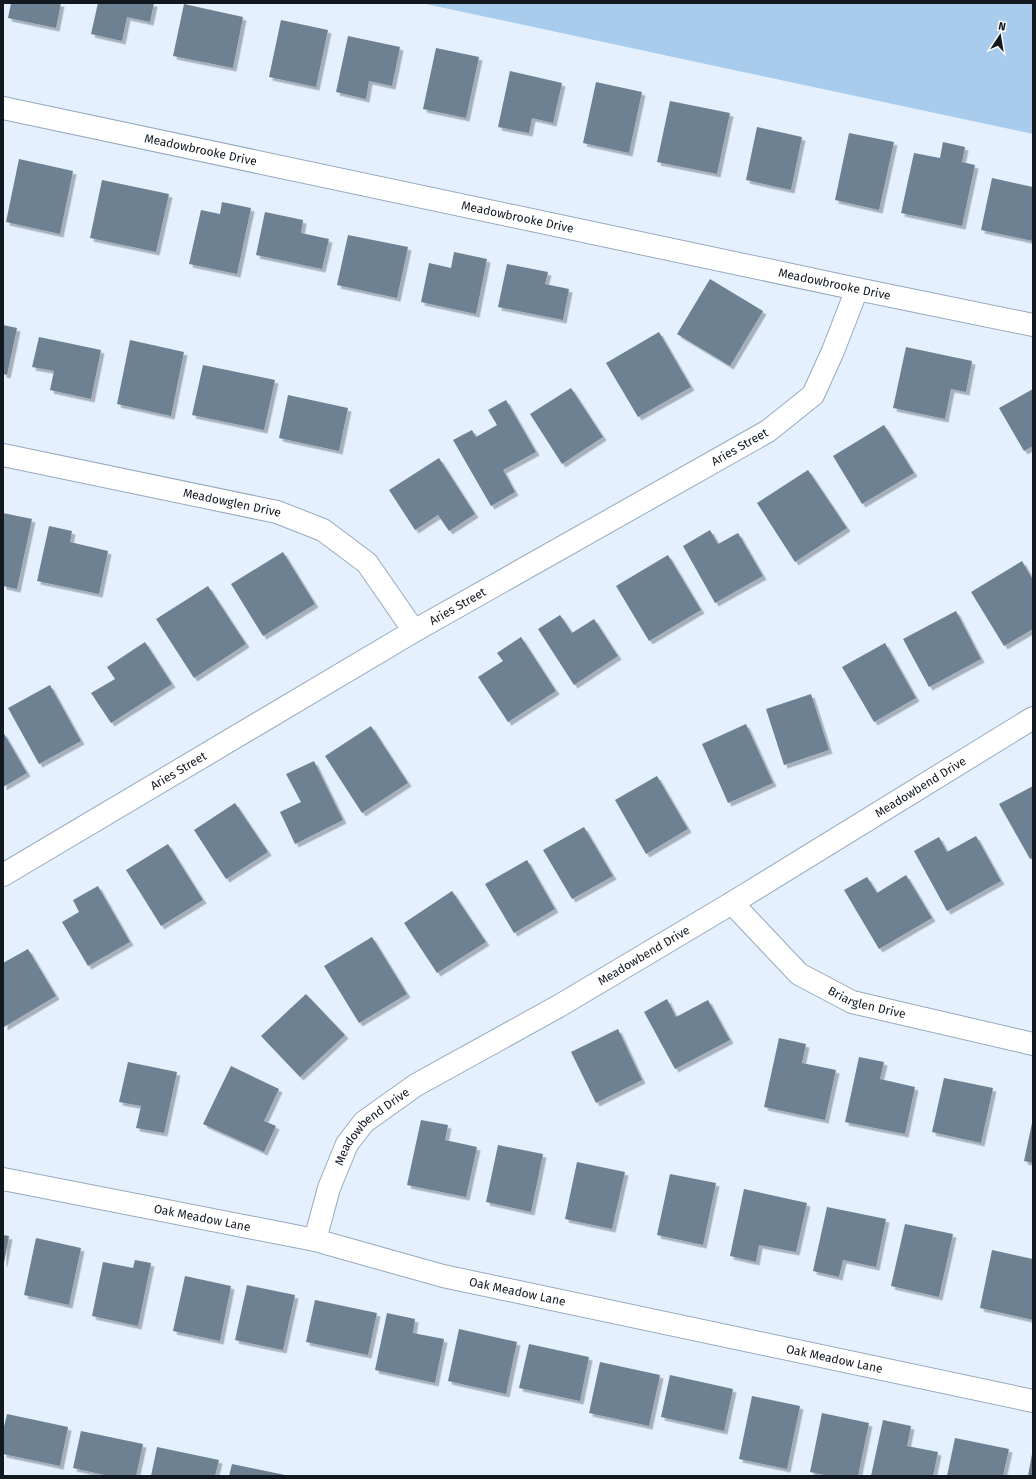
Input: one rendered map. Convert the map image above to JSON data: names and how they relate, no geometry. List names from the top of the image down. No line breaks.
{"streets":{"street":["Meadowbrooke Drive","Aries Street","Meadowglen Drive","Meadowbend Drive","Briarglen Drive","Oak Meadow Lane"]},"crossings":[["Meadowbrooke Drive","Aries Street"],["Aries Street","Meadowglen Drive"],["Meadowbend Drive","Briarglen Drive"],["Meadowbend Drive","Oak Meadow Lane"]],"north":"top"}
